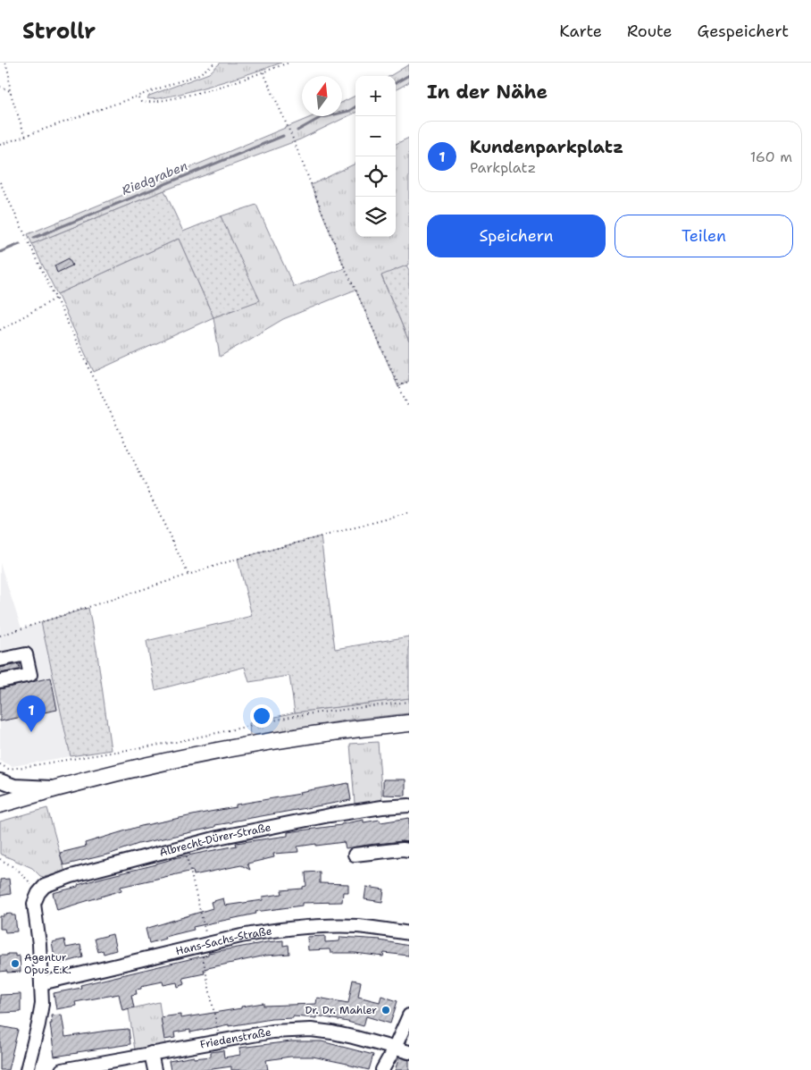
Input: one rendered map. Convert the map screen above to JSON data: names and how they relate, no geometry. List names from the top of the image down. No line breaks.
{"streets":{"street":["Albrecht-Dürer-Straße","Hans-Sachs-Straße","Friedenstraße"]},"water":["Riedgraben"],"places":["Agentur Opus E.K.","Dr. Dr. Mahler"],"north":"top","page":{"header":"Strollr","nav":["Karte","Route","Gespeichert"],"heading":"In der Nähe","map_buttons":["+","−"],"list":[{"mark":"1","name":"Kundenparkplatz","note":"Parkplatz","value":"160 m"}],"buttons":["Speichern","Teilen"],"pins":"1"}}
